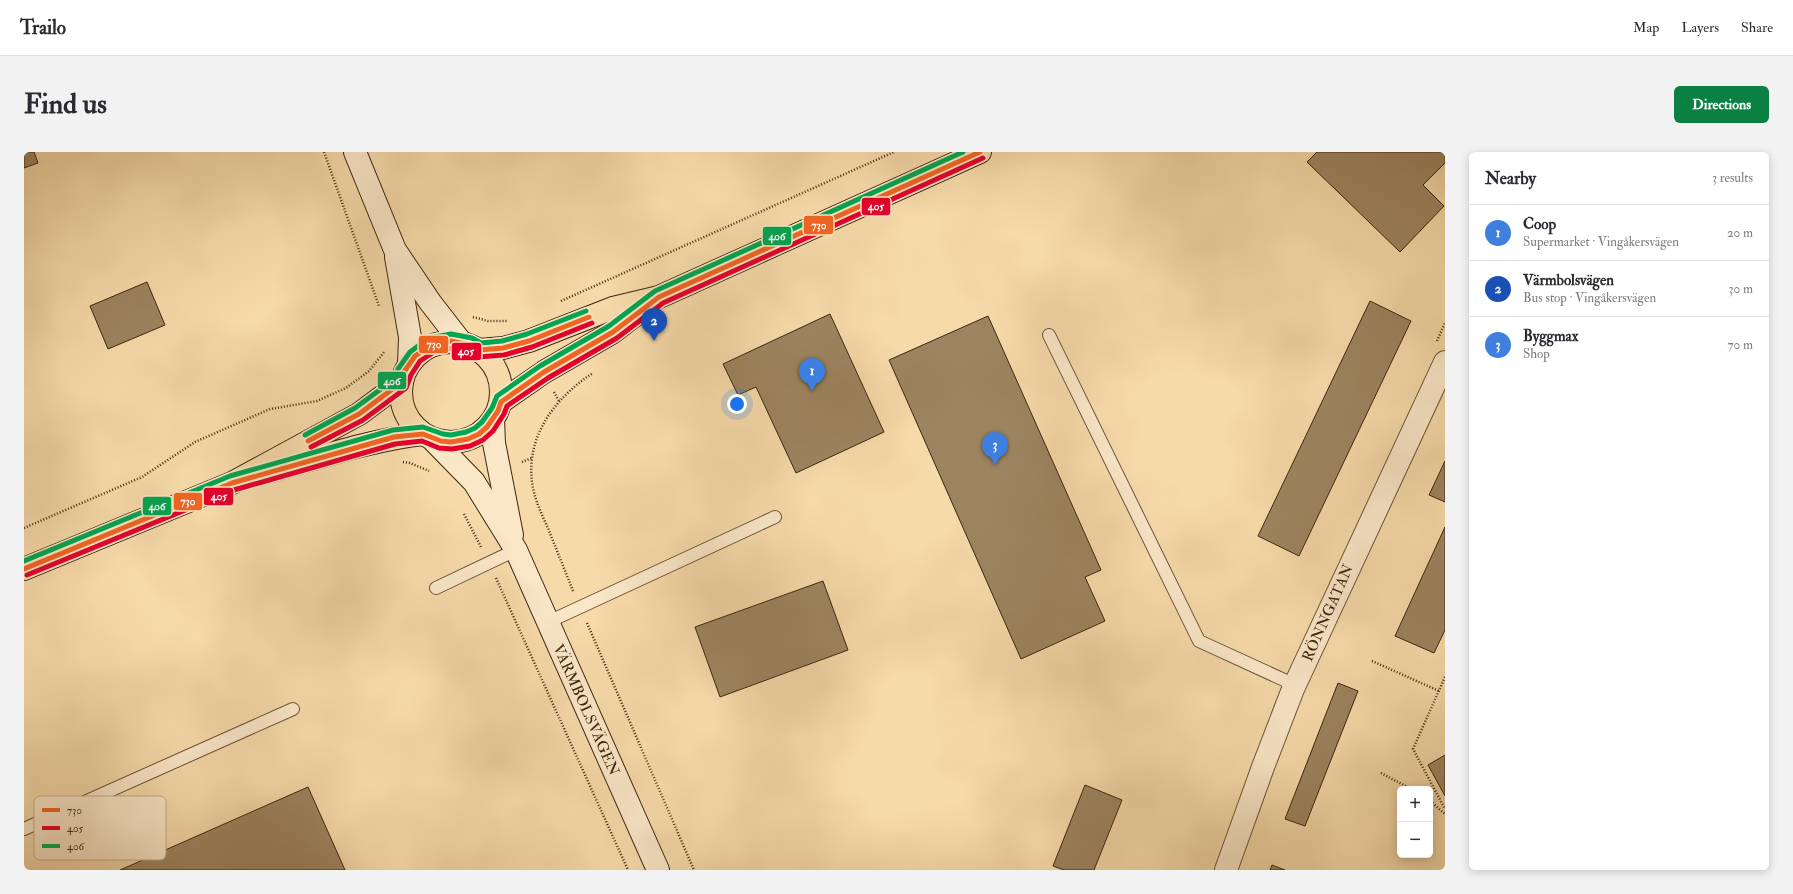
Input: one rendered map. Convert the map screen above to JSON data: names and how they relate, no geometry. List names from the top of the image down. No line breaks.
{"streets":{"street":["RÖNNGATAN","VÄRMBOLSVÄGEN"]},"lines":["transit line 730","transit line 406","transit line 405"],"legend":["730","405","406"],"page":{"header":"Trailo","nav":["Map","Layers","Share"],"buttons":"Directions","title":"Find us","heading":["Nearby","3 results"],"list":[{"mark":"1","name":"Coop","note":"Supermarket · Vingåkersvägen","value":"20 m"},{"mark":"2","name":"Värmbolsvägen","note":"Bus stop · Vingåkersvägen","value":"30 m"},{"mark":"3","name":"Byggmax","note":"Shop","value":"70 m"}],"pins":["2","1","3"],"map_buttons":["+","−"]}}
